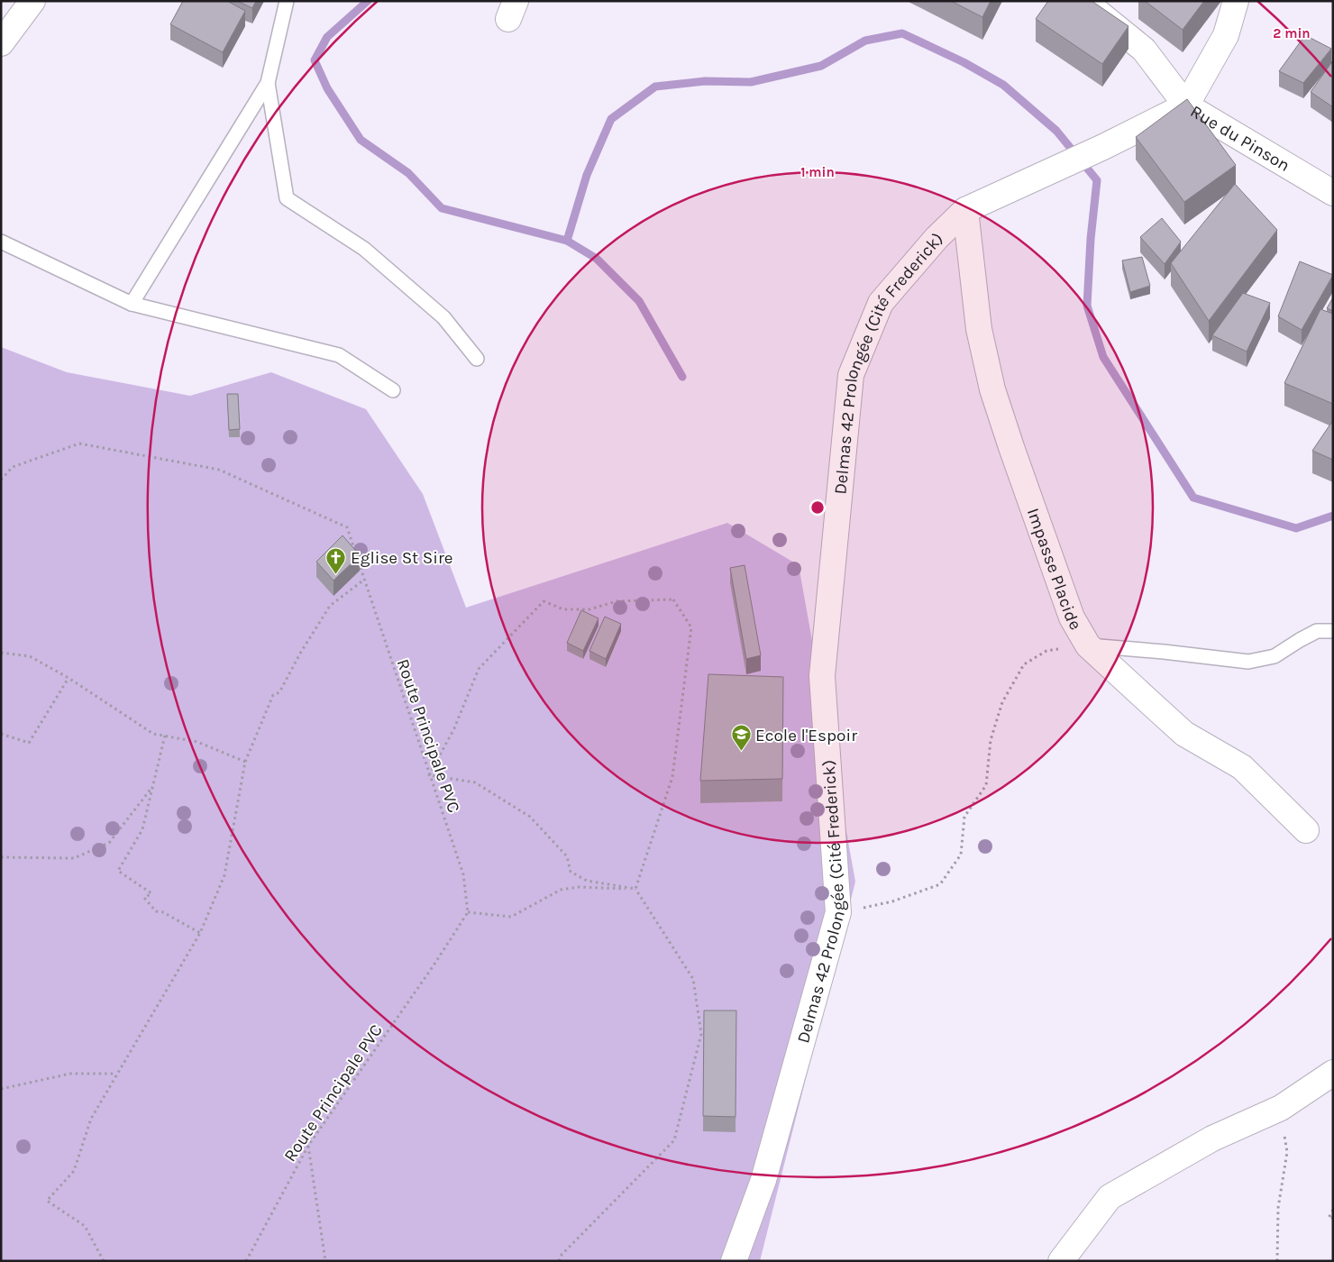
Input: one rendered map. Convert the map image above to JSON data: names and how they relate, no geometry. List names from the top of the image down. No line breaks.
{"streets":{"street":["Rue du Pinson","Delmas 42 Prolongée (Cité Frederick)","Impasse Placide"],"path":["Route Principale PVC"]},"crossings":[["Rue du Pinson","Delmas 42 Prolongée (Cité Frederick)"],["Delmas 42 Prolongée (Cité Frederick)","Impasse Placide"]],"places":{"church":["Eglise St Sire"],"school or university":["Ecole l'Espoir"]},"rings":["2 min","1 min"]}
